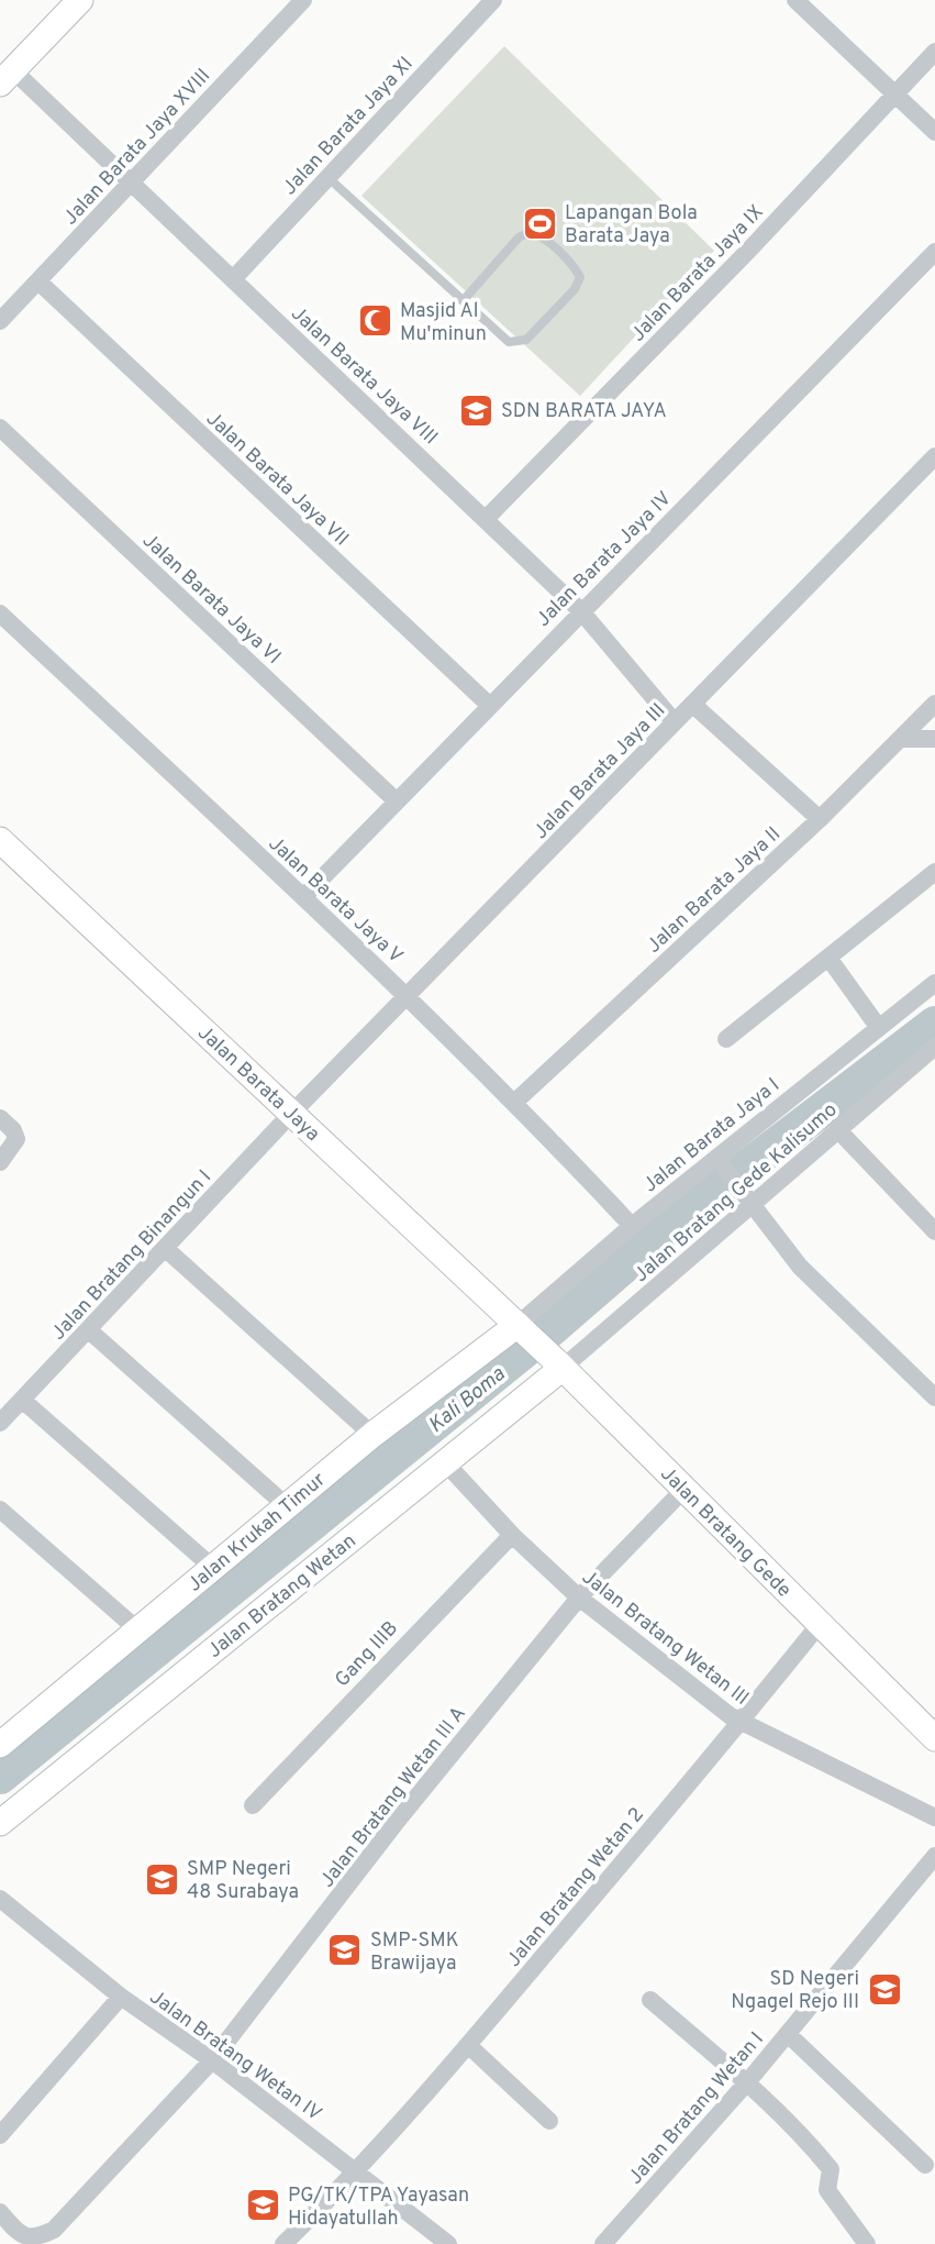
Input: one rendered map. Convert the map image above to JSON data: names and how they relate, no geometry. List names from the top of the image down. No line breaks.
{"streets":{"street":["Jalan Barata Jaya XI","Jalan Barata Jaya XVIII","Jalan Barata Jaya IX","Jalan Barata Jaya VIII","Jalan Barata Jaya VII","Jalan Barata Jaya IV","Jalan Barata Jaya VI","Jalan Barata Jaya III","Jalan Barata Jaya II","Jalan Barata Jaya V","Jalan Barata Jaya","Jalan Barata Jaya I","Jalan Bratang Gede Kalisumo","Jalan Bratang Binangun I","Jalan Krukah Timur","Jalan Bratang Gede","Jalan Bratang Wetan","Jalan Bratang Wetan III","Gang IIIB","Jalan Bratang Wetan III A","Jalan Bratang Wetan 2","Jalan Bratang Wetan IV","Jalan Bratang Wetan I"]},"crossings":[["Jalan Barata Jaya XI","Jalan Barata Jaya VIII"],["Jalan Barata Jaya XVIII","Jalan Barata Jaya VIII"],["Jalan Barata Jaya XVIII","Jalan Barata Jaya VII"],["Jalan Barata Jaya IX","Jalan Barata Jaya VIII"],["Jalan Barata Jaya VIII","Jalan Barata Jaya IV"],["Jalan Barata Jaya VIII","Jalan Barata Jaya III"],["Jalan Barata Jaya VII","Jalan Barata Jaya IV"],["Jalan Barata Jaya IV","Jalan Barata Jaya VI"],["Jalan Barata Jaya IV","Jalan Barata Jaya V"],["Jalan Barata Jaya III","Jalan Barata Jaya V"],["Jalan Barata Jaya III","Jalan Barata Jaya"],["Jalan Barata Jaya III","Jalan Bratang Binangun I"],["Jalan Barata Jaya II","Jalan Barata Jaya V"],["Jalan Barata Jaya V","Jalan Barata Jaya I"],["Jalan Barata Jaya","Jalan Barata Jaya I"],["Jalan Barata Jaya","Jalan Bratang Binangun I"],["Jalan Barata Jaya","Jalan Krukah Timur"],["Jalan Barata Jaya","Jalan Bratang Gede"],["Jalan Barata Jaya I","Jalan Krukah Timur"],["Jalan Barata Jaya I","Jalan Bratang Gede"],["Jalan Bratang Gede Kalisumo","Jalan Bratang Gede"],["Jalan Bratang Gede Kalisumo","Jalan Bratang Wetan"],["Jalan Krukah Timur","Jalan Bratang Gede"],["Jalan Bratang Gede","Jalan Bratang Wetan"],["Jalan Bratang Gede","Jalan Bratang Wetan III A"],["Jalan Bratang Gede","Jalan Bratang Wetan 2"],["Jalan Bratang Wetan","Jalan Bratang Wetan III"],["Jalan Bratang Wetan III","Gang IIIB"],["Jalan Bratang Wetan III","Jalan Bratang Wetan III A"],["Jalan Bratang Wetan III","Jalan Bratang Wetan 2"],["Jalan Bratang Wetan III A","Jalan Bratang Wetan IV"],["Jalan Bratang Wetan 2","Jalan Bratang Wetan IV"]],"water":["Kali Boma"],"places":{"sports":["Lapangan Bola Barata Jaya"],"mosque":["Masjid Al Mu'minun"],"school or university":["SDN BARATA JAYA","SMP Negeri 48 Surabaya","SMP-SMK Brawijaya","SD Negeri Ngagel Rejo III","PG/TK/TPA Yayasan Hidayatullah"]}}
